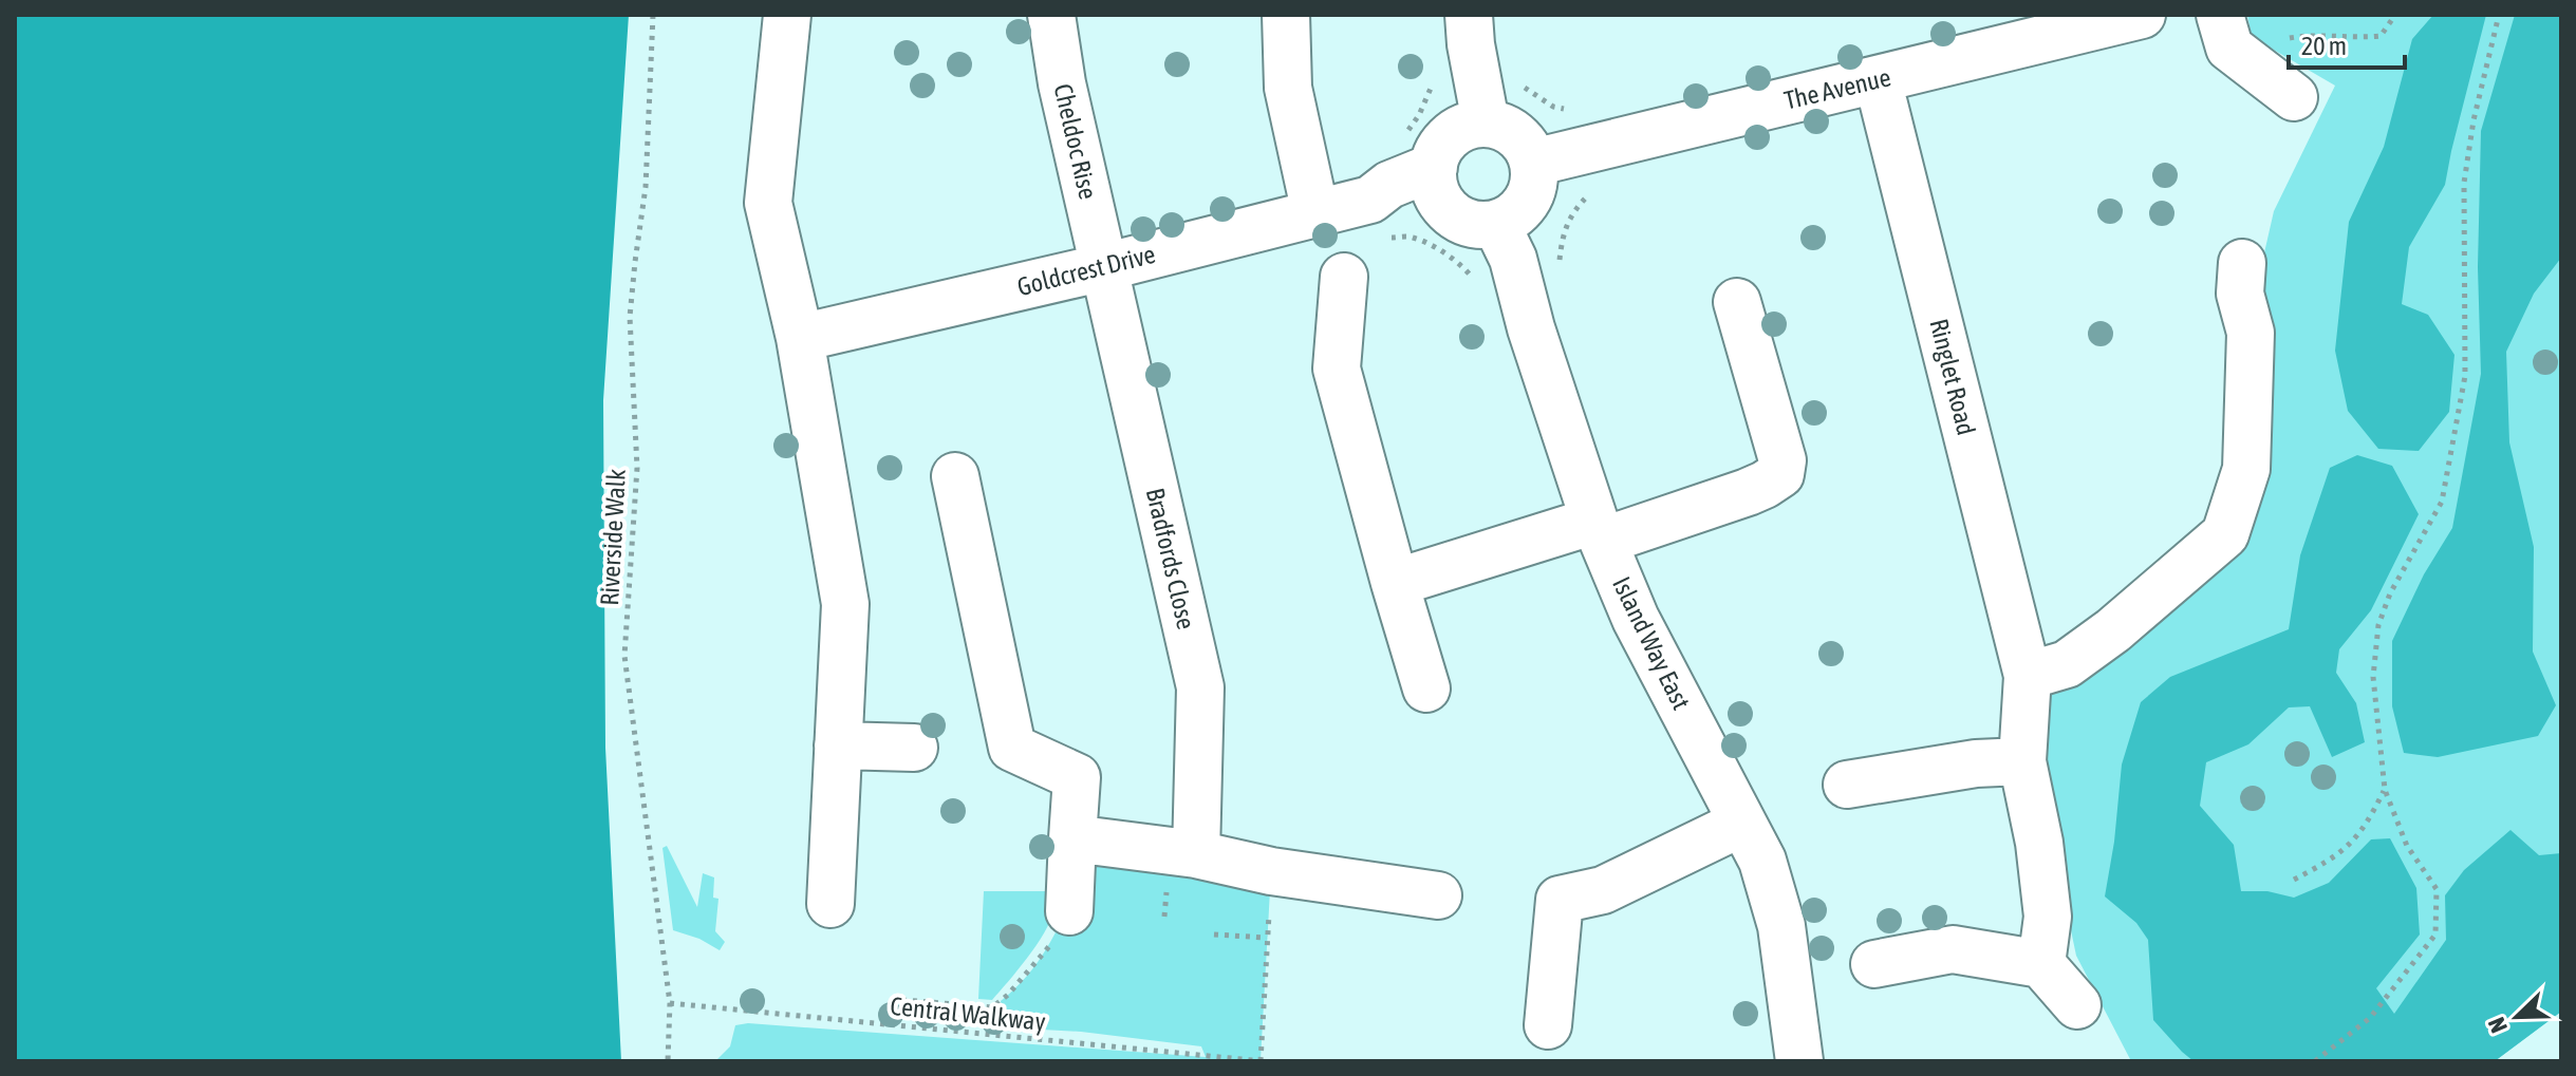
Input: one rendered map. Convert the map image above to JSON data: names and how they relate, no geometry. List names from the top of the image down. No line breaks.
{"streets":{"street":["The Avenue","Cheldoc Rise","Goldcrest Drive","Ringlet Road","Bradfords Close","Island Way East"],"path":["Riverside Walk","Central Walkway"]},"crossings":[["The Avenue","Goldcrest Drive"],["The Avenue","Ringlet Road"],["The Avenue","Island Way East"],["Cheldoc Rise","Goldcrest Drive"],["Cheldoc Rise","Bradfords Close"],["Goldcrest Drive","Bradfords Close"],["Goldcrest Drive","Island Way East"],["Riverside Walk","Central Walkway"]],"scale_bar":"20 m","north":"bottom left"}
